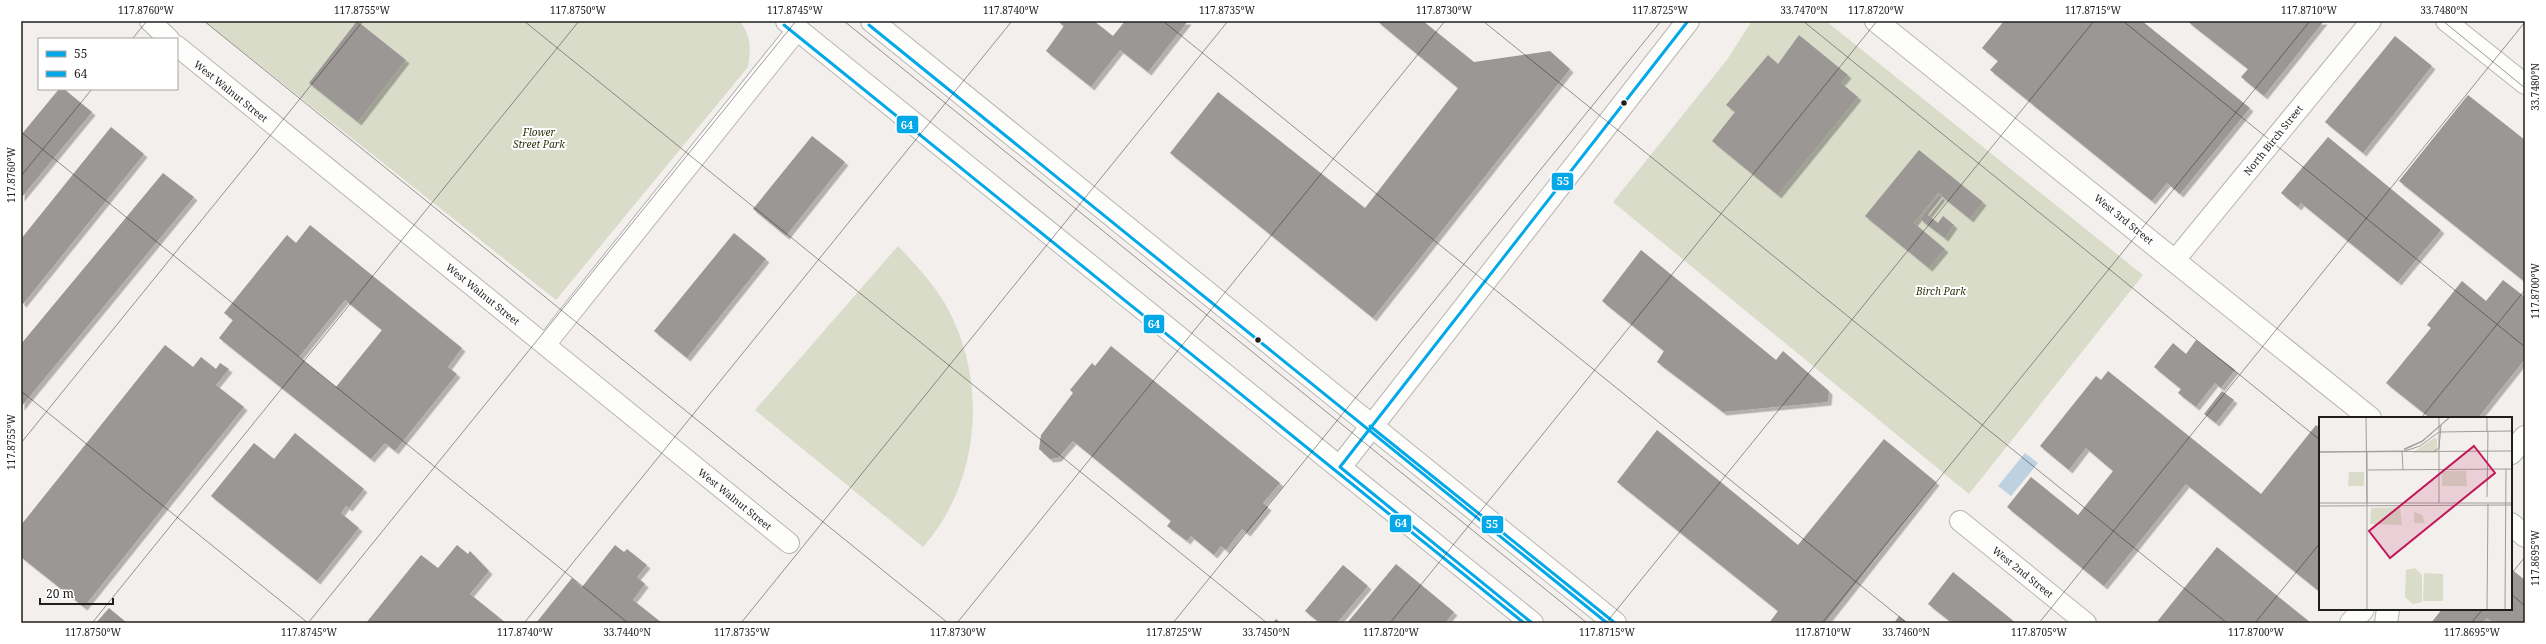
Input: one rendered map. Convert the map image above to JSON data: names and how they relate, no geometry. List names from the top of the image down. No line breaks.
{"streets":{"main road":["West 3rd Street"],"street":["West Walnut Street","North Birch Street","West 2nd Street"]},"crossings":[["North Birch Street","West 3rd Street"]],"parks":["Flower Street Park","Birch Park"],"lines":["transit line 55","transit line 64"],"legend":["55","64"],"scale_bar":"20 m","coordinates":["117.8760°W","117.8755°W","117.8750°W","117.8745°W","117.8740°W","117.8735°W","117.8730°W","117.8725°W","33.7470°N","117.8720°W","117.8715°W","117.8710°W","33.7480°N","117.8700°W","117.8695°W","33.7440°N","33.7450°N","33.7460°N","117.8705°W"]}
